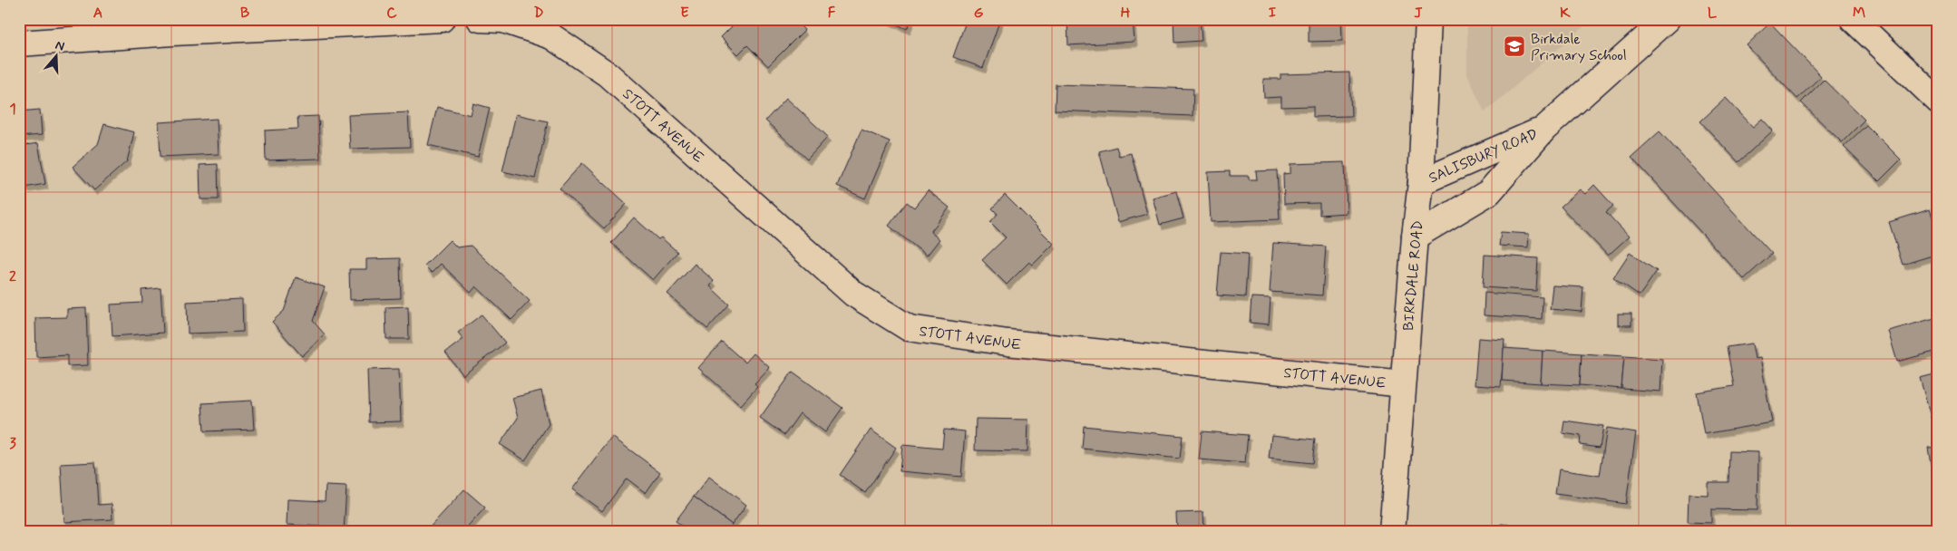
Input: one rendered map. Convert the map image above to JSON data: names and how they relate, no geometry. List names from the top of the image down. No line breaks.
{"streets":{"street":["STOTT AVENUE","SALISBURY ROAD","BIRKDALE ROAD"]},"crossings":[["STOTT AVENUE","BIRKDALE ROAD"],["SALISBURY ROAD","BIRKDALE ROAD"]],"places":{"school or university":["Birkdale Primary School"]},"north":"top","grid":{"columns":["A","B","C","D","E","F","G","H","I","J","K","L","M"],"rows":["1","2","3"]}}
